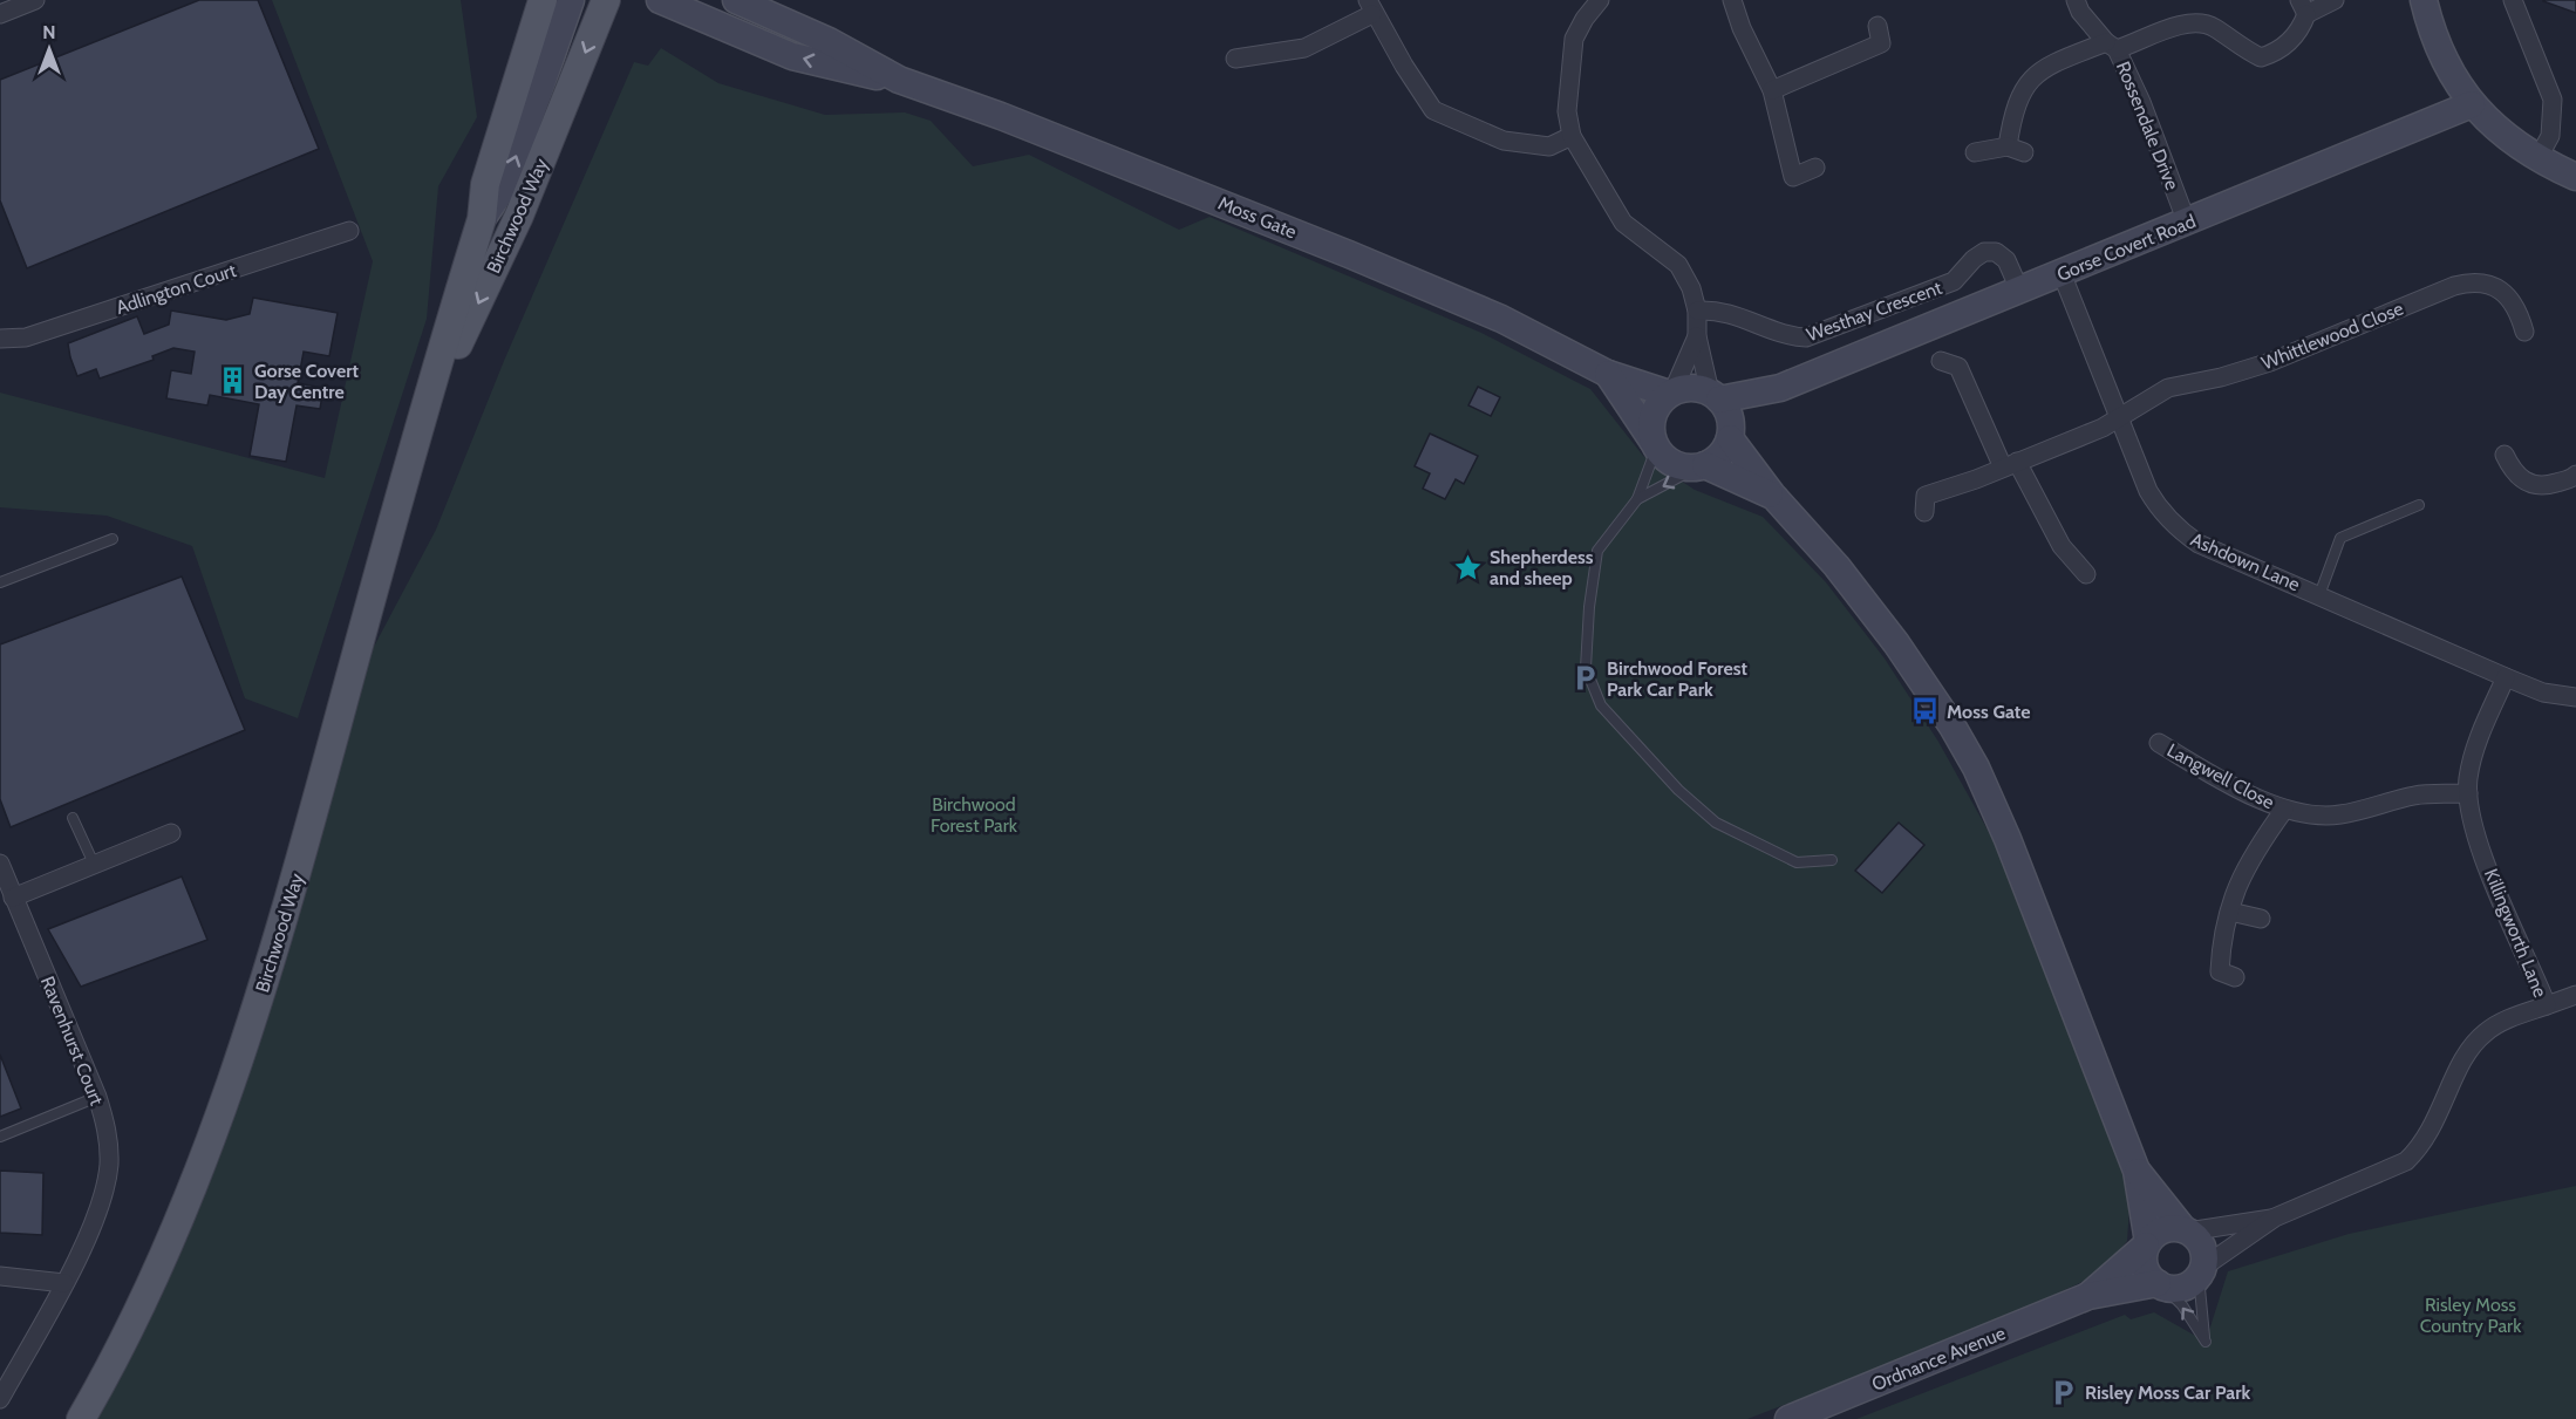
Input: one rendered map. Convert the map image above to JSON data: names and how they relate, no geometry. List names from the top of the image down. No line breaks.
{"streets":{"main road":["Birchwood Way"],"street":["Rossendale Drive","Moss Gate","Gorse Covert Road","Adlington Court","Westhay Crescent","Whittlewood Close","Ashdown Lane","Langwell Close","Killingworth Lane","Ravenhurst Court","Ordnance Avenue"]},"crossings":[["Rossendale Drive","Gorse Covert Road"],["Moss Gate","Gorse Covert Road"],["Moss Gate","Killingworth Lane"],["Moss Gate","Ordnance Avenue"],["Gorse Covert Road","Westhay Crescent"],["Gorse Covert Road","Ashdown Lane"],["Whittlewood Close","Ashdown Lane"],["Ashdown Lane","Killingworth Lane"],["Langwell Close","Killingworth Lane"],["Killingworth Lane","Ordnance Avenue"]],"parks":["Birchwood Forest Park","Risley Moss Country Park"],"places":{"building":["Gorse Covert Day Centre"],"place":["Shepherdess and sheep"],"parking":["Birchwood Forest Park Car Park","Risley Moss Car Park"],"bus stop":["Moss Gate"]},"north":"top"}
